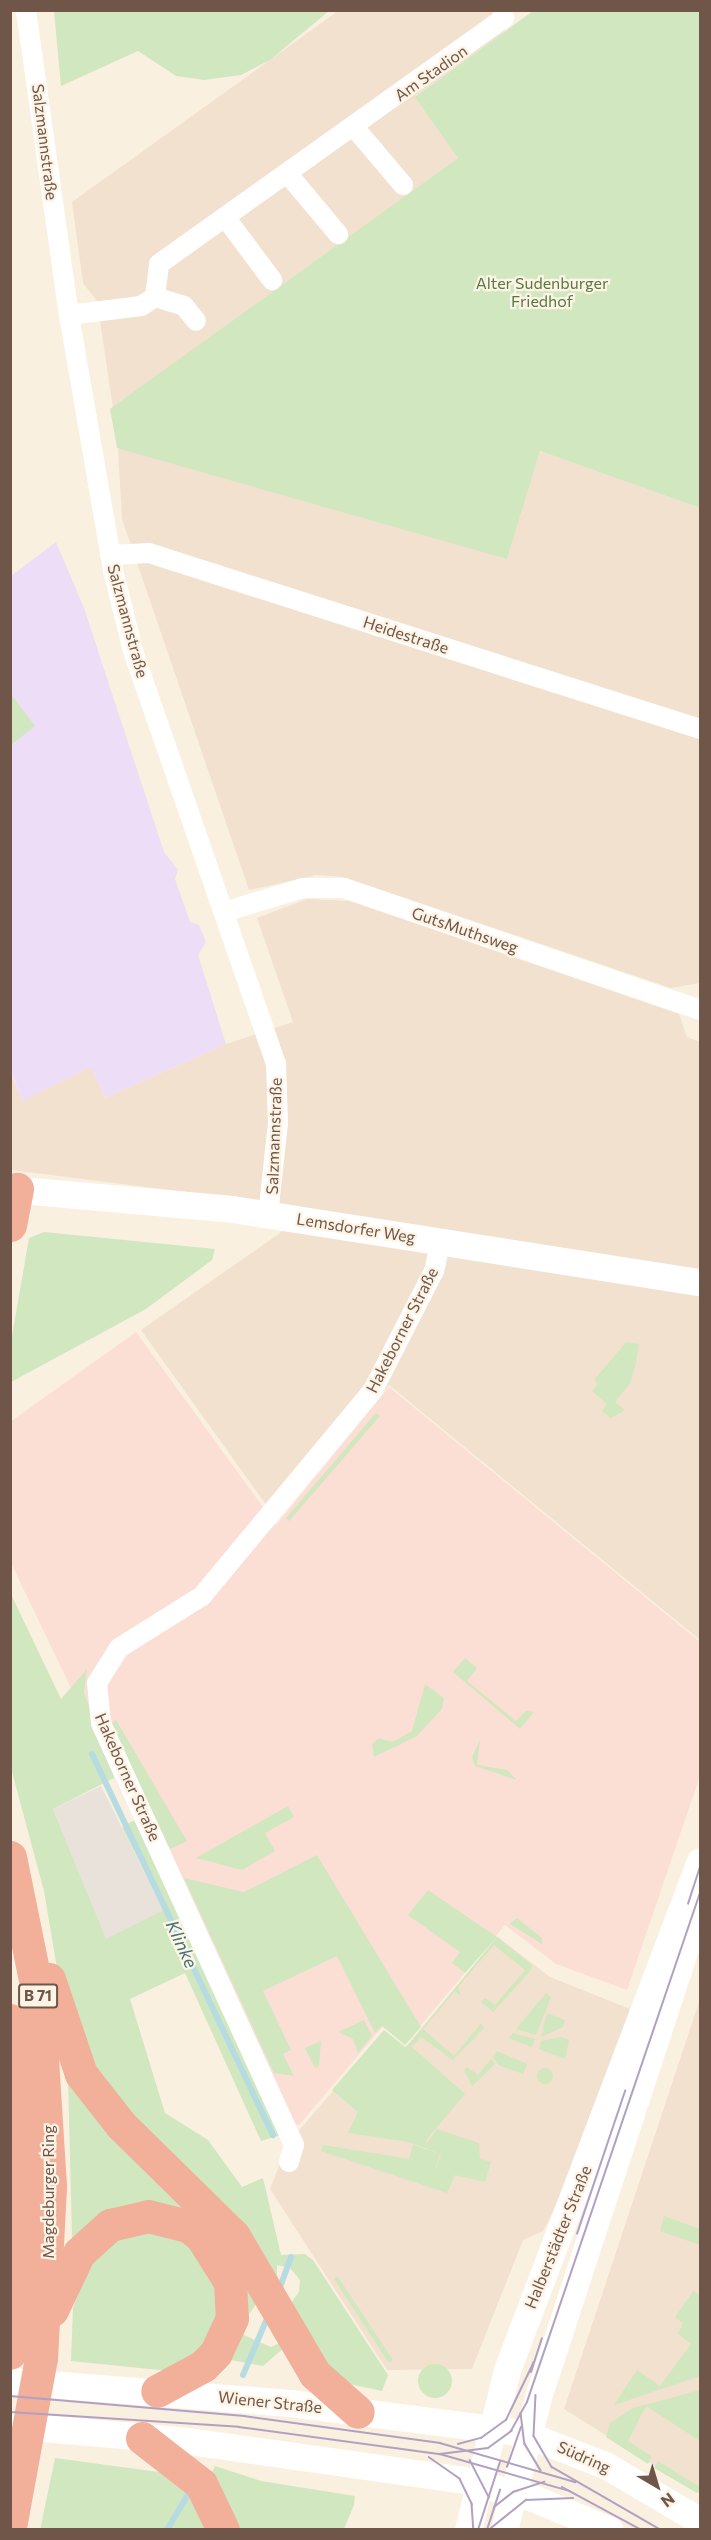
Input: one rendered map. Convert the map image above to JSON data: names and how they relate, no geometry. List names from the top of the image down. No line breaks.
{"streets":{"highway":["B 71","Magdeburger Ring"],"street":["Am Stadion","Salzmannstraße","Heidestraße","GutsMuthsweg","Lemsdorfer Weg","Hakeborner Straße","Halberstädter Straße","Wiener Straße","Südring"]},"crossings":[["Salzmannstraße","Heidestraße"],["Salzmannstraße","GutsMuthsweg"],["Salzmannstraße","Lemsdorfer Weg"],["Lemsdorfer Weg","Hakeborner Straße"],["Halberstädter Straße","Wiener Straße"],["Halberstädter Straße","Südring"],["Wiener Straße","Südring"]],"water":["Klinke"],"parks":["Alter Sudenburger Friedhof"],"north":"bottom right"}
